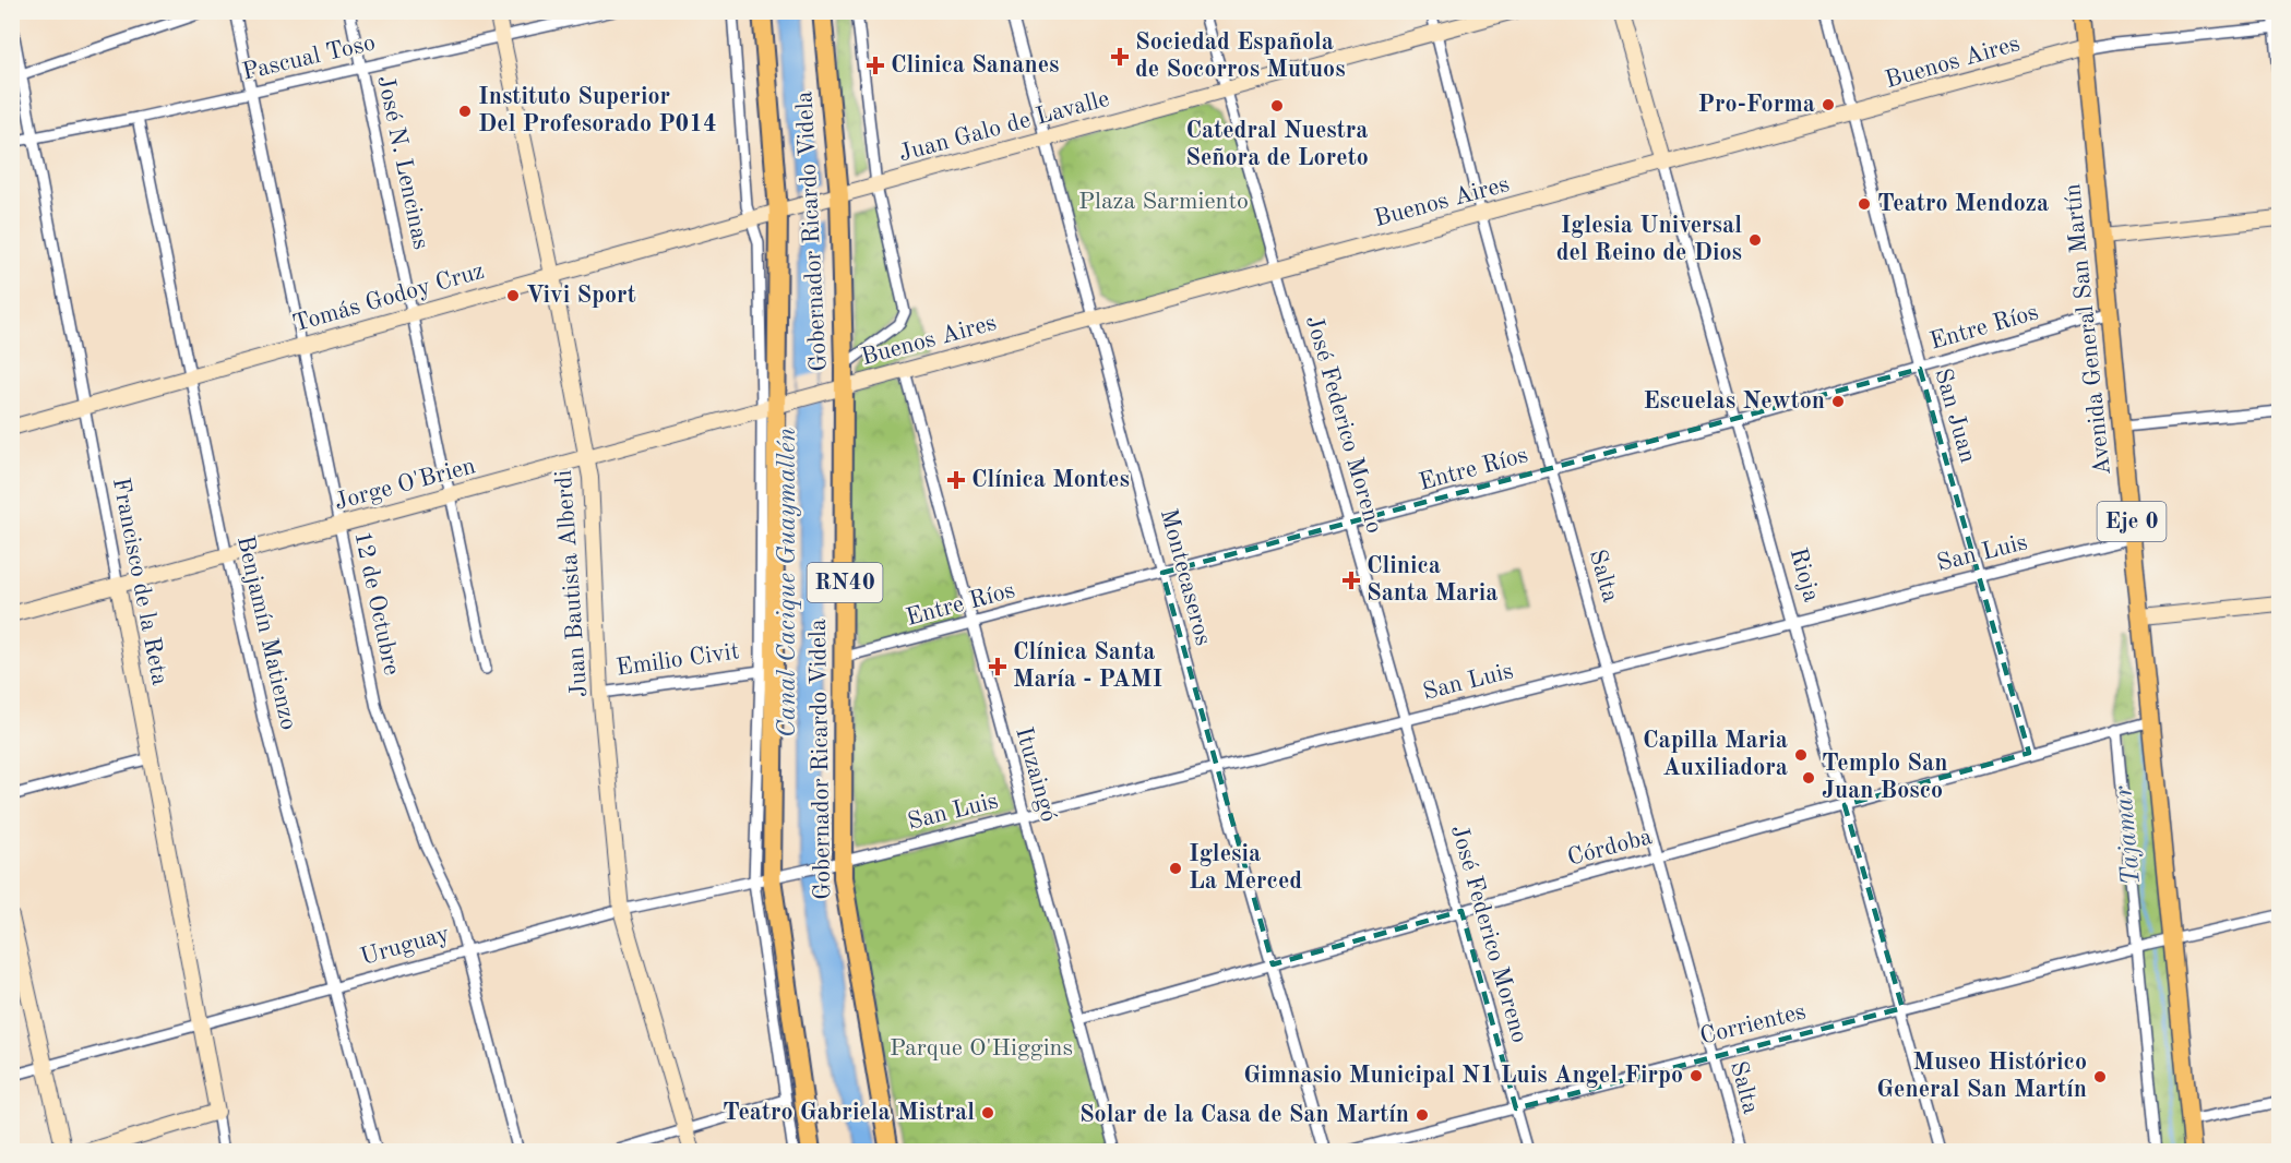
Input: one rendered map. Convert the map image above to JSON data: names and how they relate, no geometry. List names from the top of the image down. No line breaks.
{"streets":{"highway":["Gobernador Ricardo Videla","RN40"],"main road":["Avenida General San Martín","Eje 0"],"street":["Pascual Toso","Buenos Aires","Juan Galo de Lavalle","José N. Lencinas","Tomás Godoy Cruz","Entre Ríos","San Juan","José Federico Moreno","Jorge O'Brien","San Luis","Rioja","Salta","Montecaseros","Francisco de la Reta","Juan Bautista Alberdi","12 de Octubre","Benjamín Matienzo","Emilio Civit","Ituzaingó","Córdoba","Uruguay","Corrientes"]},"crossings":[["Pascual Toso","José N. Lencinas"],["Pascual Toso","Francisco de la Reta"],["Pascual Toso","Juan Bautista Alberdi"],["Pascual Toso","12 de Octubre"],["Pascual Toso","Benjamín Matienzo"],["Buenos Aires","Gobernador Ricardo Videla"],["Buenos Aires","Avenida General San Martín"],["Buenos Aires","San Juan"],["Buenos Aires","José Federico Moreno"],["Buenos Aires","Jorge O'Brien"],["Buenos Aires","Rioja"],["Buenos Aires","Salta"],["Buenos Aires","Montecaseros"],["Buenos Aires","Ituzaingó"],["Juan Galo de Lavalle","Gobernador Ricardo Videla"],["Juan Galo de Lavalle","Tomás Godoy Cruz"],["Juan Galo de Lavalle","José Federico Moreno"],["Juan Galo de Lavalle","Salta"],["Juan Galo de Lavalle","Montecaseros"],["José N. Lencinas","Tomás Godoy Cruz"],["José N. Lencinas","Jorge O'Brien"],["Gobernador Ricardo Videla","Tomás Godoy Cruz"],["Gobernador Ricardo Videla","Entre Ríos"],["Gobernador Ricardo Videla","Jorge O'Brien"],["Gobernador Ricardo Videla","San Luis"],["Gobernador Ricardo Videla","Uruguay"],["Tomás Godoy Cruz","Francisco de la Reta"],["Tomás Godoy Cruz","Juan Bautista Alberdi"],["Tomás Godoy Cruz","12 de Octubre"],["Tomás Godoy Cruz","Benjamín Matienzo"],["Entre Ríos","Avenida General San Martín"],["Entre Ríos","San Juan"],["Entre Ríos","José Federico Moreno"],["Entre Ríos","Rioja"],["Entre Ríos","Salta"],["Entre Ríos","Montecaseros"],["Entre Ríos","Ituzaingó"],["Avenida General San Martín","San Luis"],["Avenida General San Martín","Córdoba"],["Avenida General San Martín","Corrientes"],["San Juan","San Luis"],["San Juan","Córdoba"],["José Federico Moreno","San Luis"],["José Federico Moreno","Córdoba"],["José Federico Moreno","Corrientes"],["Jorge O'Brien","Francisco de la Reta"],["Jorge O'Brien","Juan Bautista Alberdi"],["Jorge O'Brien","12 de Octubre"],["Jorge O'Brien","Benjamín Matienzo"],["San Luis","Rioja"],["San Luis","Salta"],["San Luis","Montecaseros"],["San Luis","Ituzaingó"],["San Luis","Uruguay"],["Rioja","Córdoba"],["Rioja","Corrientes"],["Salta","Córdoba"],["Salta","Corrientes"],["Montecaseros","Córdoba"],["Francisco de la Reta","Uruguay"],["Juan Bautista Alberdi","Emilio Civit"],["Juan Bautista Alberdi","Uruguay"],["12 de Octubre","Uruguay"],["Benjamín Matienzo","Uruguay"],["Ituzaingó","Córdoba"]],"water":["Canal Cacique Guaymallén","Tajamar"],"parks":["Plaza Sarmiento","Parque O'Higgins"],"places":{"health":["Sociedad Española de Socorros Mutuos","Clinica Sananes","Clínica Montes","Clinica Santa Maria","Clínica Santa María - PAMI"],"other":["Pro-Forma","Catedral Nuestra Señora de Loreto","Instituto Superior Del Profesorado P014","Teatro Mendoza","Iglesia Universal del Reino de Dios","Vivi Sport","Escuelas Newton","Capilla Maria Auxiliadora","Templo San Juan Bosco","Iglesia La Merced","Gimnasio Municipal N1 Luis Angel Firpo","Museo Histórico General San Martín","Teatro Gabriela Mistral","Solar de la Casa de San Martín"]}}
